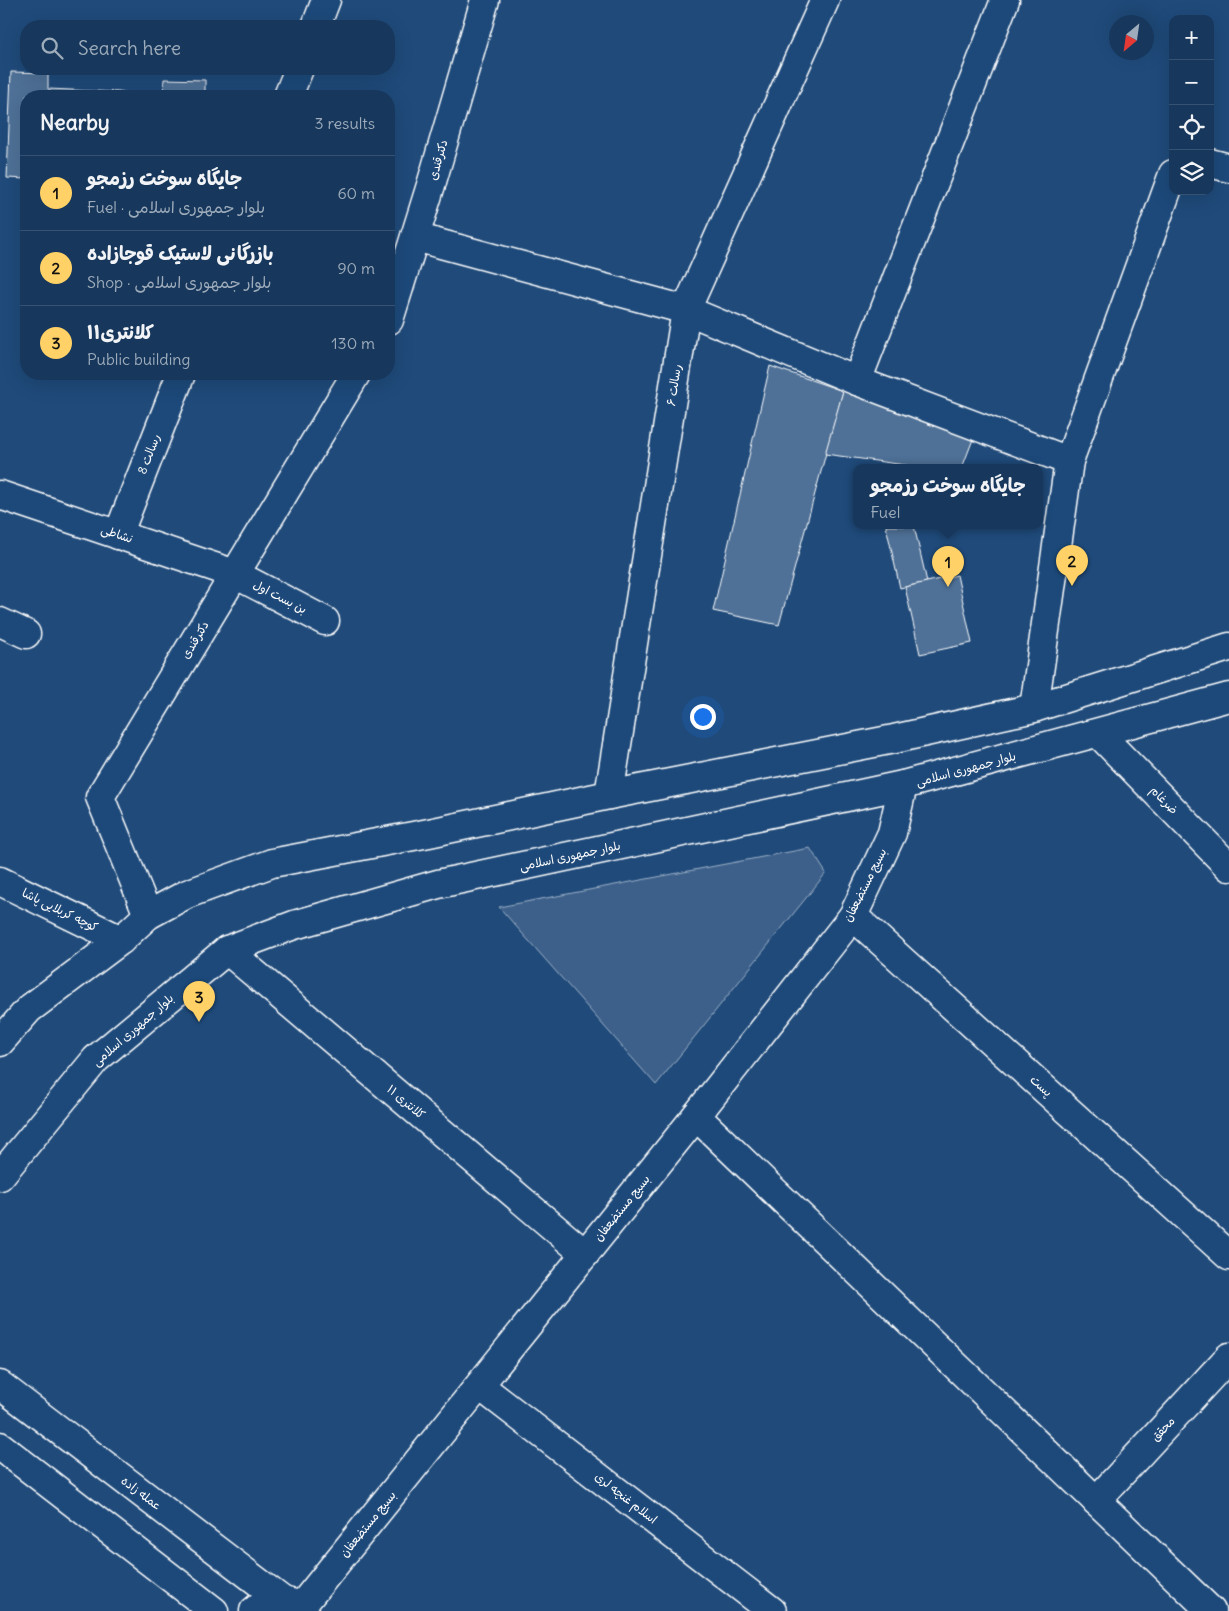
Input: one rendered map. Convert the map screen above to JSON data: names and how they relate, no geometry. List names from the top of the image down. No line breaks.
{"streets":{"street":["دکترقندی","رسالت ۶","رسالت 8","نشاطی","بن بست اول","بلوار جمهوری اسلامی","ضرغام","بسیج مستضعفان","کوچه کربلایی پاشا","پست","کلانتری ۱۱","محقق","عمله زاده","اسلام غنچه لری"]},"crossings":[["دکترقندی","نشاطی"],["دکترقندی","بن بست اول"],["رسالت 8","نشاطی"],["نشاطی","بن بست اول"],["بلوار جمهوری اسلامی","ضرغام"],["بلوار جمهوری اسلامی","بسیج مستضعفان"],["بلوار جمهوری اسلامی","کلانتری ۱۱"],["بسیج مستضعفان","پست"],["بسیج مستضعفان","کلانتری ۱۱"],["بسیج مستضعفان","عمله زاده"],["بسیج مستضعفان","اسلام غنچه لری"]],"north":"bottom left","page":{"map_buttons":["+","−"],"search":"Search here","heading":["Nearby","3 results"],"list":[{"mark":"1","name":"جایگاه سوخت رزمجو","note":"Fuel · بلوار جمهوری اسلامی","value":"60 m"},{"mark":"2","name":"بازرگانی لاستیک قوجازاده","note":"Shop · بلوار جمهوری اسلامی","value":"90 m"},{"mark":"3","name":"کلانتری۱۱","note":"Public building","value":"130 m"}],"popup":["جایگاه سوخت رزمجو","Fuel"],"pins":["2","1","3"]}}
